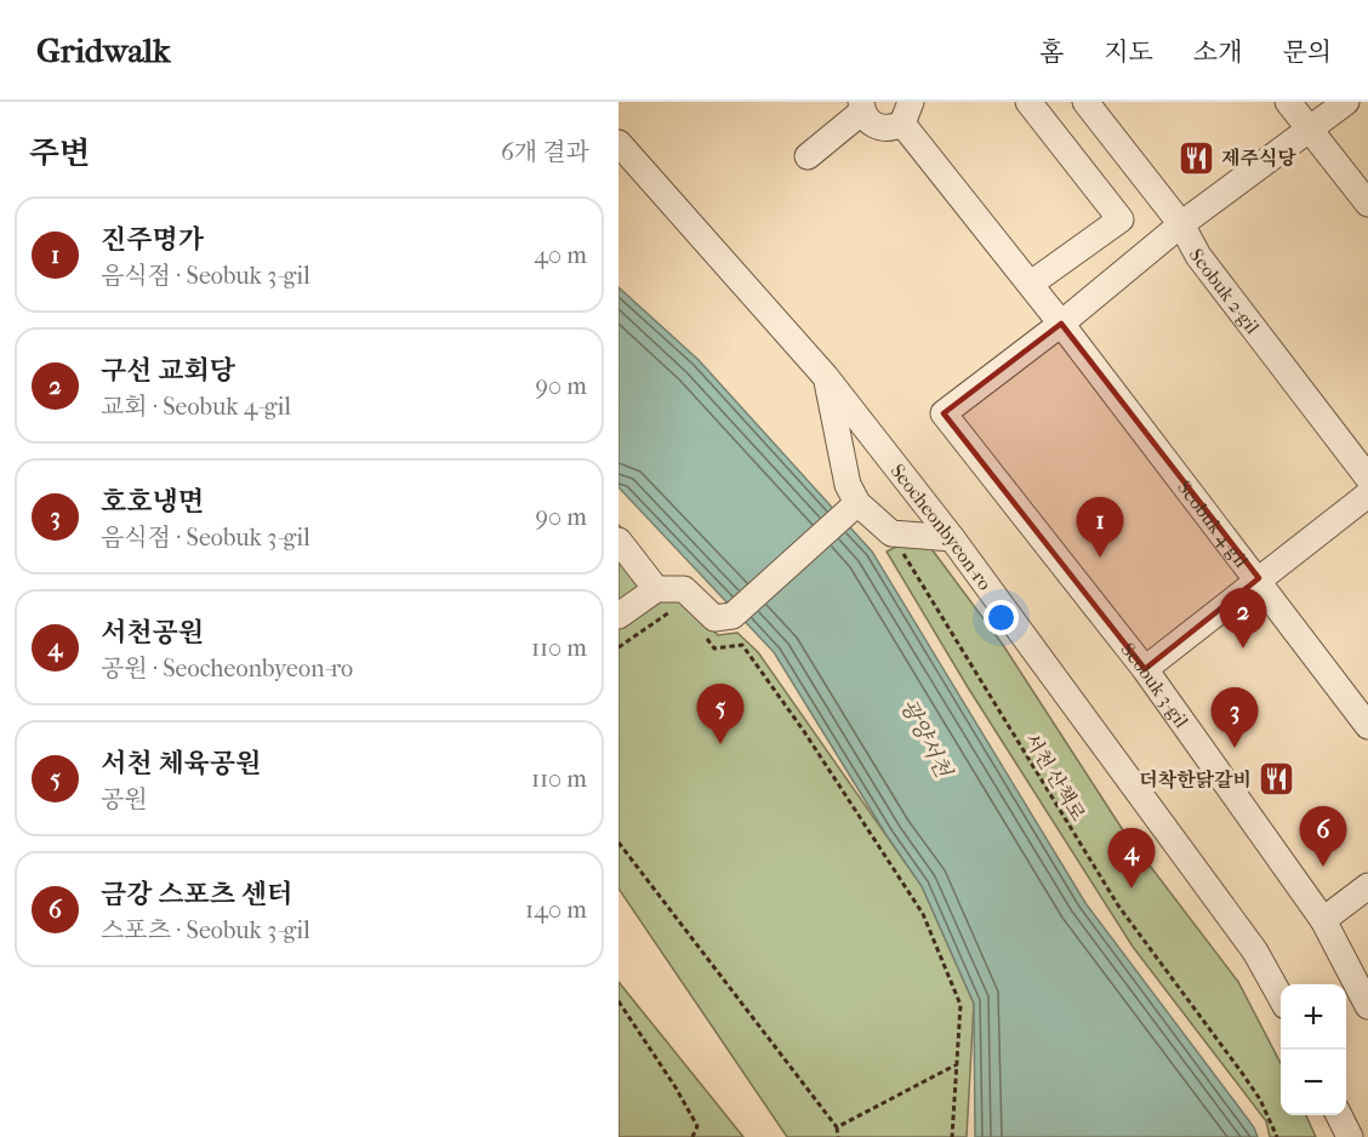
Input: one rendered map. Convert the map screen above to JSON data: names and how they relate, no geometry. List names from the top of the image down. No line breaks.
{"streets":{"street":["Seobuk 2-gil","Seobuk 4-gil","Seocheonbyeon-ro","Seobuk 3-gil"],"path":["서천 산책로"]},"crossings":[["Seobuk 4-gil","Seobuk 3-gil"]],"water":["광양서천"],"places":{"restaurant":["제주식당","더착한닭갈비"]},"page":{"header":"Gridwalk","nav":["홈","지도","소개","문의"],"heading":["주변","6개 결과"],"list":[{"mark":"1","name":"진주명가","note":"음식점 · Seobuk 3-gil","value":"40 m"},{"mark":"2","name":"구선 교회당","note":"교회 · Seobuk 4-gil","value":"90 m"},{"mark":"3","name":"호호냉면","note":"음식점 · Seobuk 3-gil","value":"90 m"},{"mark":"4","name":"서천공원","note":"공원 · Seocheonbyeon-ro","value":"110 m"},{"mark":"5","name":"서천 체육공원","note":"공원","value":"110 m"},{"mark":"6","name":"금강 스포츠 센터","note":"스포츠 · Seobuk 3-gil","value":"140 m"}],"pins":["1","2","5","3","6","4"],"map_buttons":["+","−"]}}
